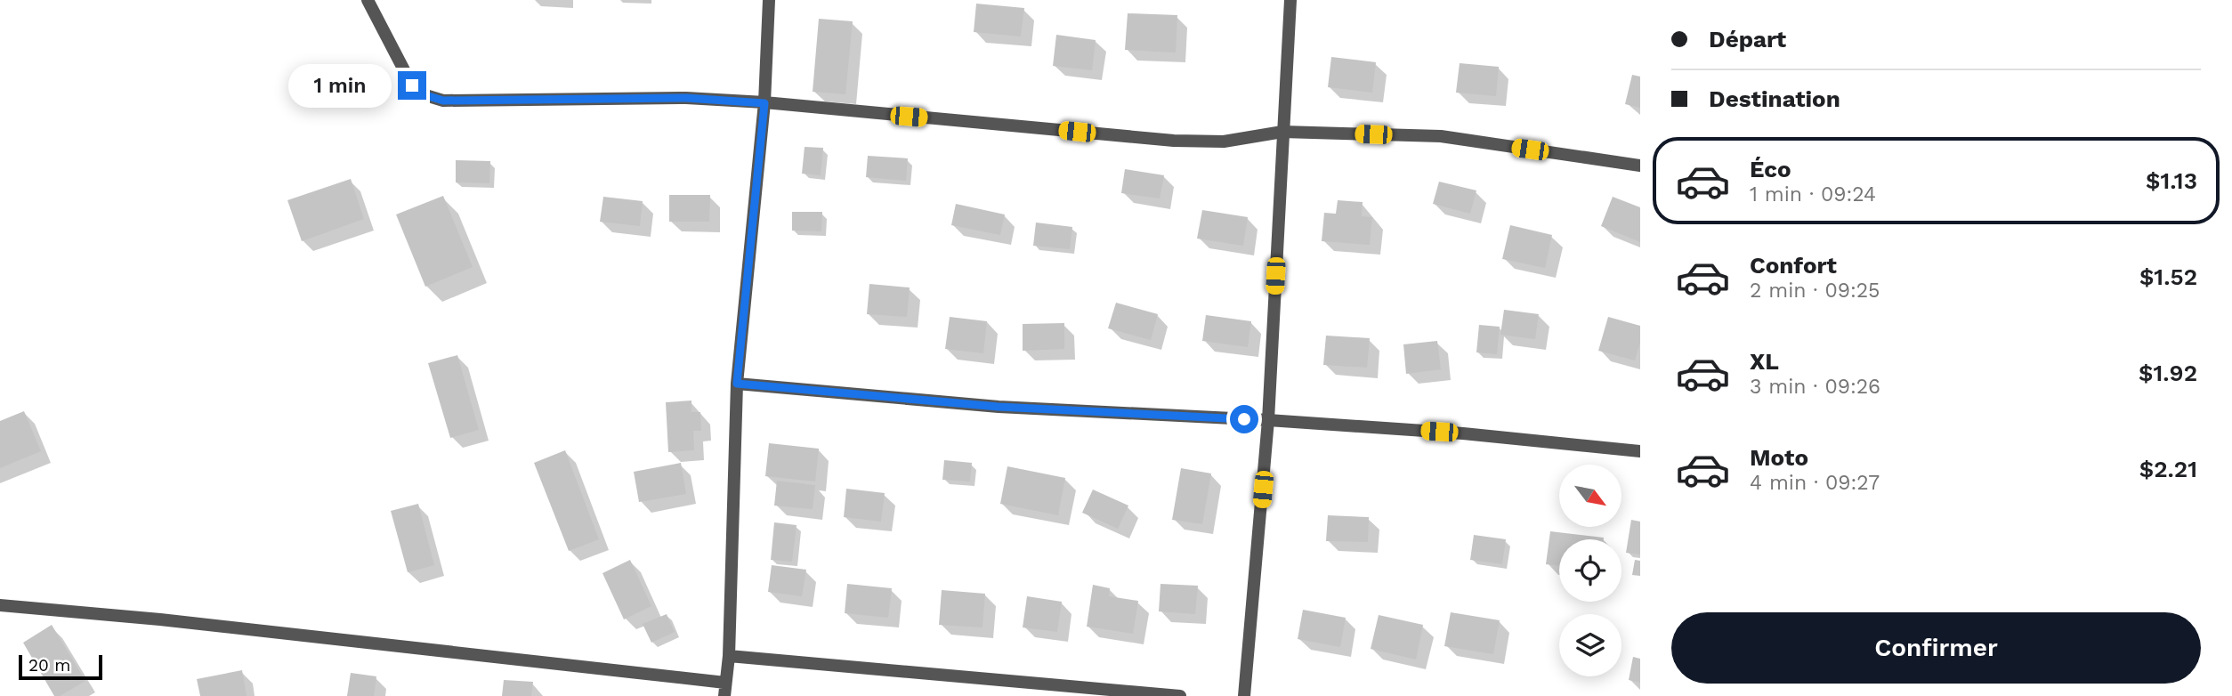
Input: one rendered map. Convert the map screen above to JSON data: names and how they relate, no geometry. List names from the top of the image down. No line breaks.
{"scale_bar":"20 m","north":"bottom right","page":{"banner":["Départ","Destination"],"bubble":"1 min","list":[{"name":"Éco","note":"1 min · 09:24","value":"$1.13"},{"name":"Confort","note":"2 min · 09:25","value":"$1.52"},{"name":"XL","note":"3 min · 09:26","value":"$1.92"},{"name":"Moto","note":"4 min · 09:27","value":"$2.21"}],"buttons":"Confirmer","scale":"20 m"}}
